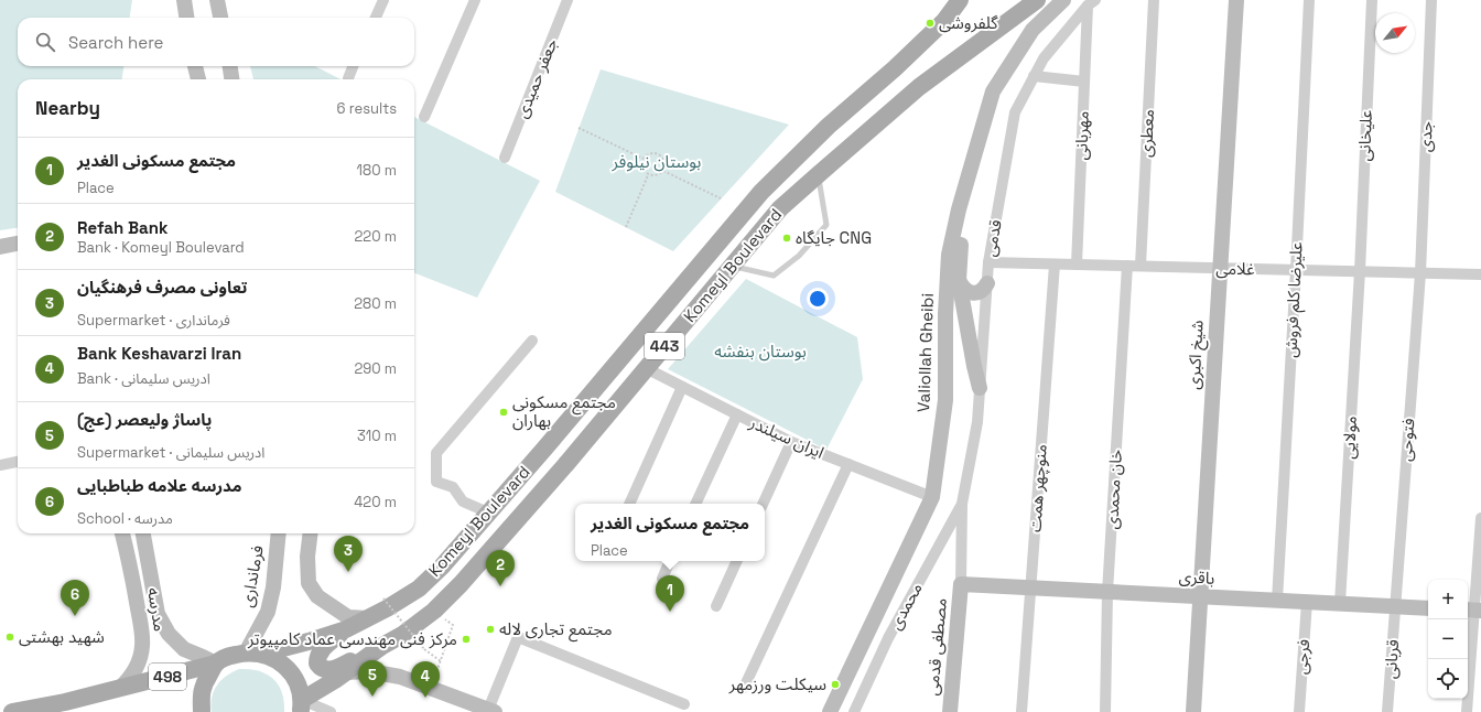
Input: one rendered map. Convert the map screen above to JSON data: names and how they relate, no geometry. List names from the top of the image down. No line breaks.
{"streets":{"main road":["Komeyl Boulevard","443","498"],"street":["جعفر حمیدی","معطری","مهربانی","علیخانی","جدی","قدمی","غلامی","علیرضا کلم فروش","Valiollah Gheibi","شیخ اکبری","ایران سیلندر","مولایی","فتوحی","منوچهر همت","خان محمدی","فرمانداری","باقری","محمدی","مدرسه","مصطفی قدمی","فرجی","قربانی"]},"crossings":[["معطری","غلامی"],["مهربانی","قدمی"],["مهربانی","غلامی"],["علیخانی","غلامی"],["علیخانی","مولایی"],["جدی","غلامی"],["جدی","فتوحی"],["قدمی","غلامی"],["قدمی","محمدی"],["Komeyl Boulevard","ایران سیلندر"],["Komeyl Boulevard","فرمانداری"],["Komeyl Boulevard","مدرسه"],["Komeyl Boulevard","498"],["غلامی","علیرضا کلم فروش"],["غلامی","شیخ اکبری"],["غلامی","مولایی"],["غلامی","فتوحی"],["غلامی","منوچهر همت"],["غلامی","خان محمدی"],["علیرضا کلم فروش","باقری"],["Valiollah Gheibi","ایران سیلندر"],["شیخ اکبری","باقری"],["مولایی","باقری"],["فتوحی","باقری"],["فتوحی","قربانی"],["منوچهر همت","باقری"],["خان محمدی","باقری"],["باقری","مصطفی قدمی"],["باقری","فرجی"],["باقری","قربانی"],["مدرسه","498"]],"parks":["بوستان نیلوفر","بوستان بنفشه"],"places":["گلفروشی","جایگاه CNG","مجتمع مسکونی بهاران","مجتمع تجاری لاله","شهید بهشتی","مرکز فنی مهندسی عماد کامپیوتر","سیکلت ورزمهر"],"north":"top right","page":{"search":"Search here","heading":["Nearby","6 results"],"list":[{"mark":"1","name":"مجتمع مسکونی الغدیر","note":"Place","value":"180 m"},{"mark":"2","name":"Refah Bank","note":"Bank · Komeyl Boulevard","value":"220 m"},{"mark":"3","name":"تعاونی مصرف فرهنگیان","note":"Supermarket · فرمانداری","value":"280 m"},{"mark":"4","name":"Bank Keshavarzi Iran","note":"Bank · ادریس سلیمانی","value":"290 m"},{"mark":"5","name":"پاساژ ولیعصر (عج)","note":"Supermarket · ادریس سلیمانی","value":"310 m"},{"mark":"6","name":"مدرسه علامه طباطبایی","note":"School · مدرسه","value":"420 m"}],"popup":["مجتمع مسکونی الغدیر","Place"],"pins":["3","2","1","6","5","4"],"map_buttons":["+","−"]}}
